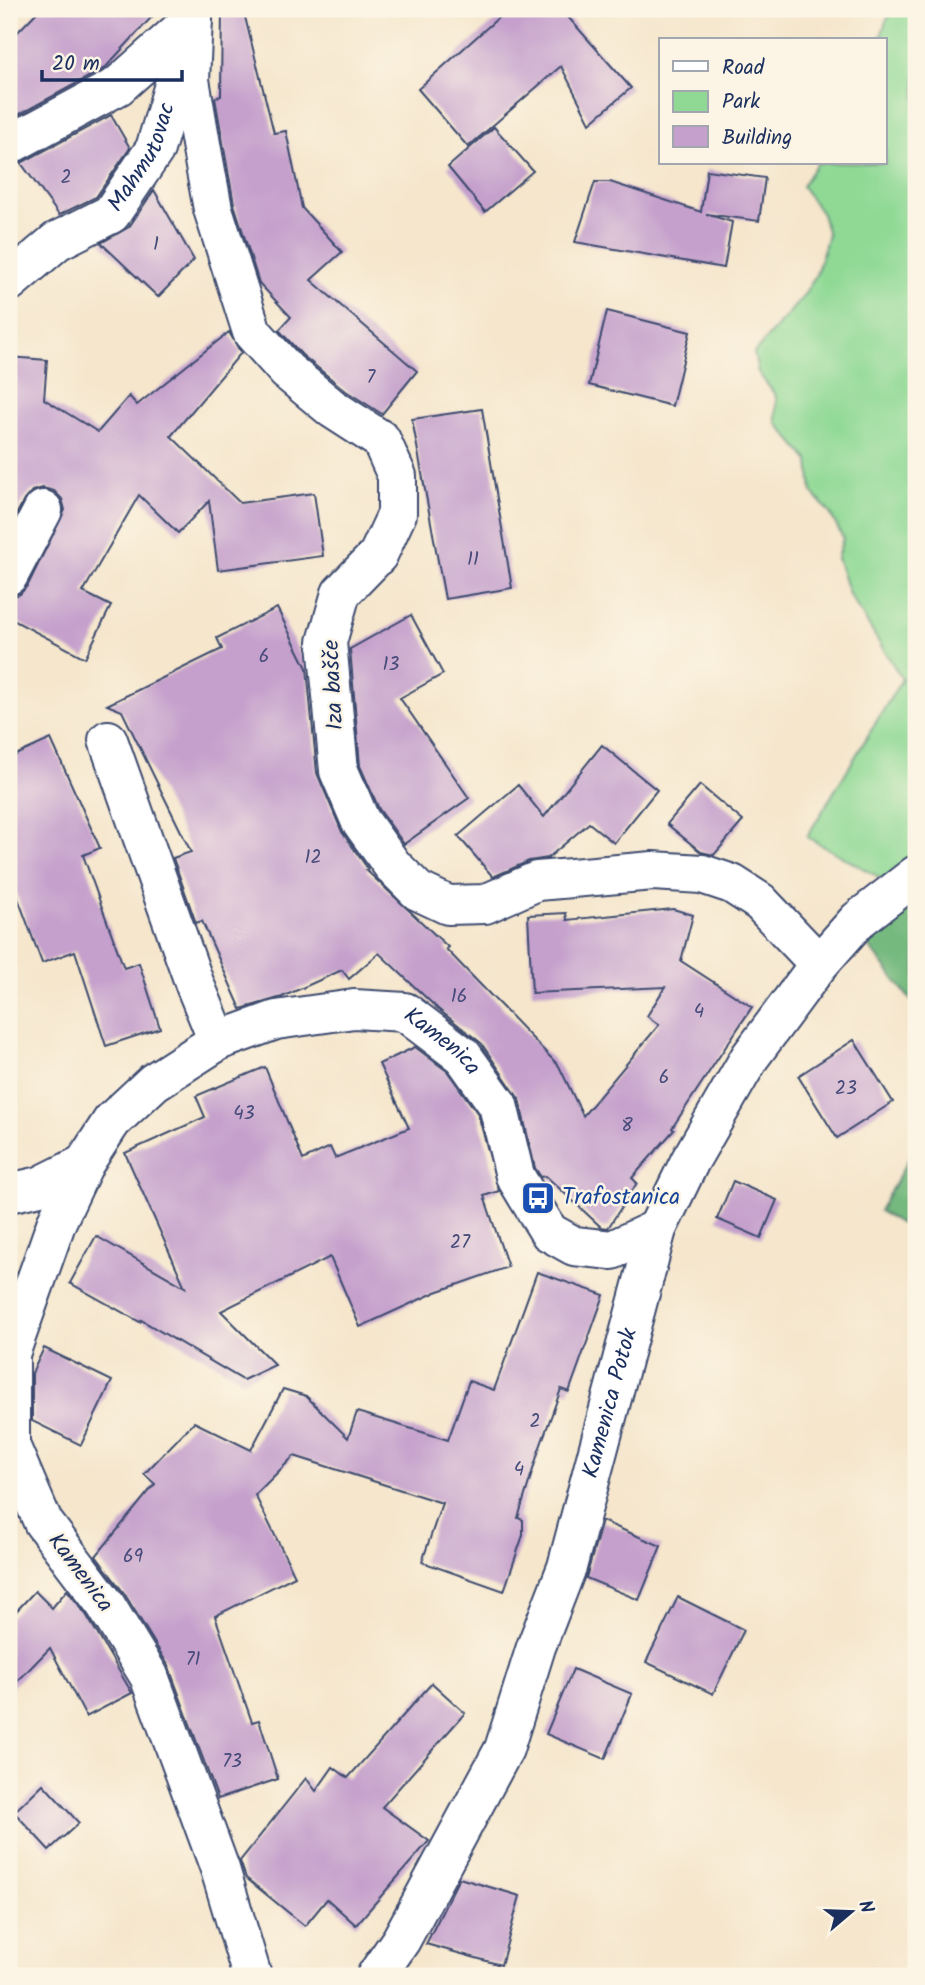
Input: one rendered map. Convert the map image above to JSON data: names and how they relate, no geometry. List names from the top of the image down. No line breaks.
{"streets":{"street":["Mahmutovac","Iza bašče","Kamenica","Kamenica Potok"]},"crossings":[["Mahmutovac","Iza bašče"],["Iza bašče","Kamenica Potok"],["Kamenica","Kamenica Potok"]],"places":{"bus stop":["Trafostanica"]},"house_numbers":["2","1","7","11","6","13","12","16","4","6","23","43","8","27","2","4","69","71","73"],"legend":["Road","Park","Building"],"scale_bar":"20 m","north":"right"}
